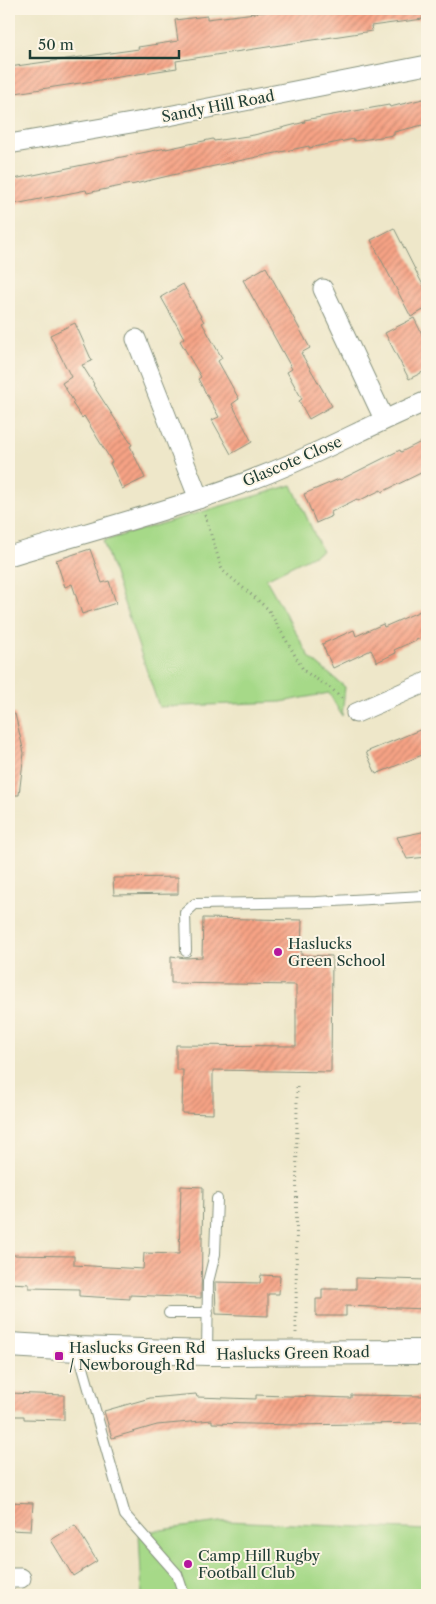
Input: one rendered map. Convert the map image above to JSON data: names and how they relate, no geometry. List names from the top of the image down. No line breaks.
{"streets":{"street":["Sandy Hill Road","Glascote Close","Haslucks Green Road"]},"places":{"other":["Haslucks Green School","Camp Hill Rugby Football Club"],"transit":["Haslucks Green Rd / Newborough Rd"]},"scale_bar":"50 m"}
